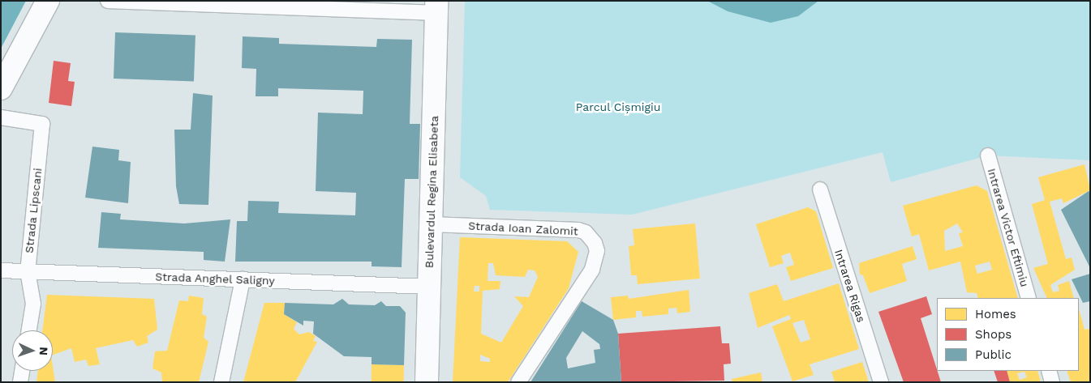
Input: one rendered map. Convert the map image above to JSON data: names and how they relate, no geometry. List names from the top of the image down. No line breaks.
{"streets":{"main road":["Bulevardul Regina Elisabeta"],"street":["Strada Lipscani","Intrarea Victor Eftimiu","Strada Ioan Zalomit","Strada Anghel Saligny","Intrarea Rigas"]},"crossings":[["Bulevardul Regina Elisabeta","Strada Ioan Zalomit"],["Bulevardul Regina Elisabeta","Strada Anghel Saligny"],["Strada Lipscani","Strada Anghel Saligny"]],"parks":["Parcul Cișmigiu"],"legend":["Homes","Shops","Public"],"north":"right"}
